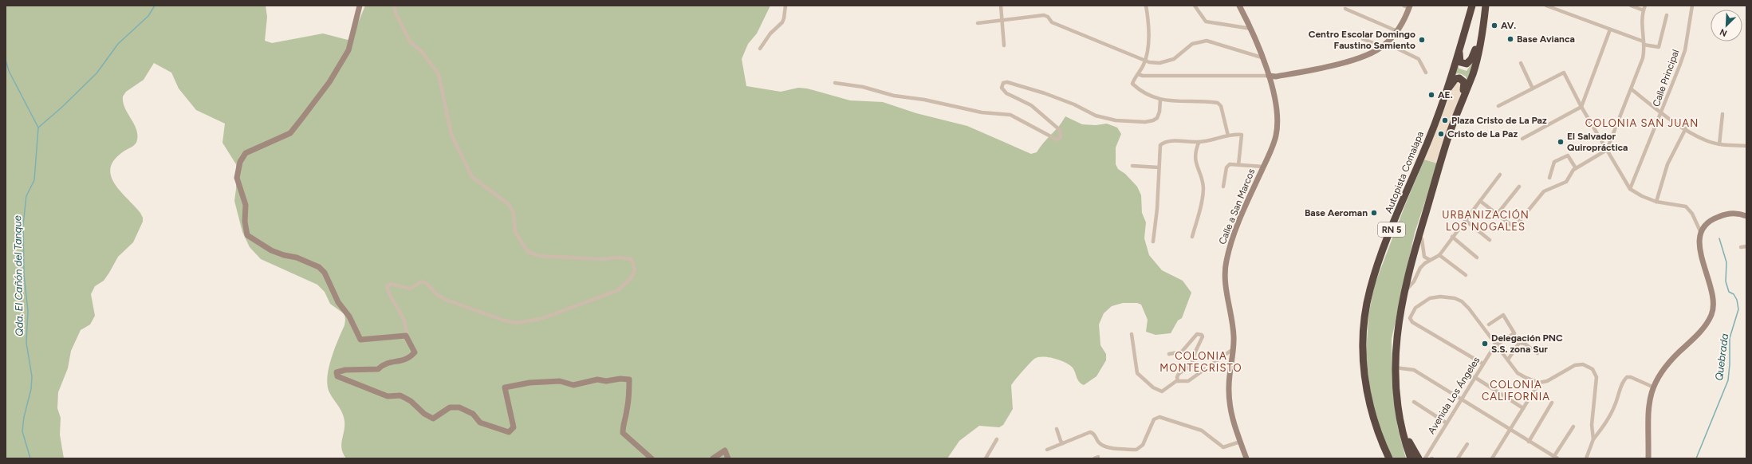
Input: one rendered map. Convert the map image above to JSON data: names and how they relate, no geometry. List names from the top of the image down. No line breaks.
{"streets":{"highway":["Autopista Comalapa","RN 5"],"street":["Calle Principal","Calle a San Marcos","Avenida Los Ángeles"]},"districts":["COLONIA SAN JUAN","URBANIZACIÓN LOS NOGALES","COLONIA MONTECRISTO","COLONIA CALIFORNIA"],"water":["Qda. El Cañón del Tanque","Quebrada"],"places":["AV.","Base Avianca","Centro Escolar Domingo Faustino Samiento","AE.","Plaza Cristo de La Paz","Cristo de La Paz","El Salvador Quiropráctica","Base Aeroman","Delegación PNC S.S. zona Sur"],"north":"bottom left"}
